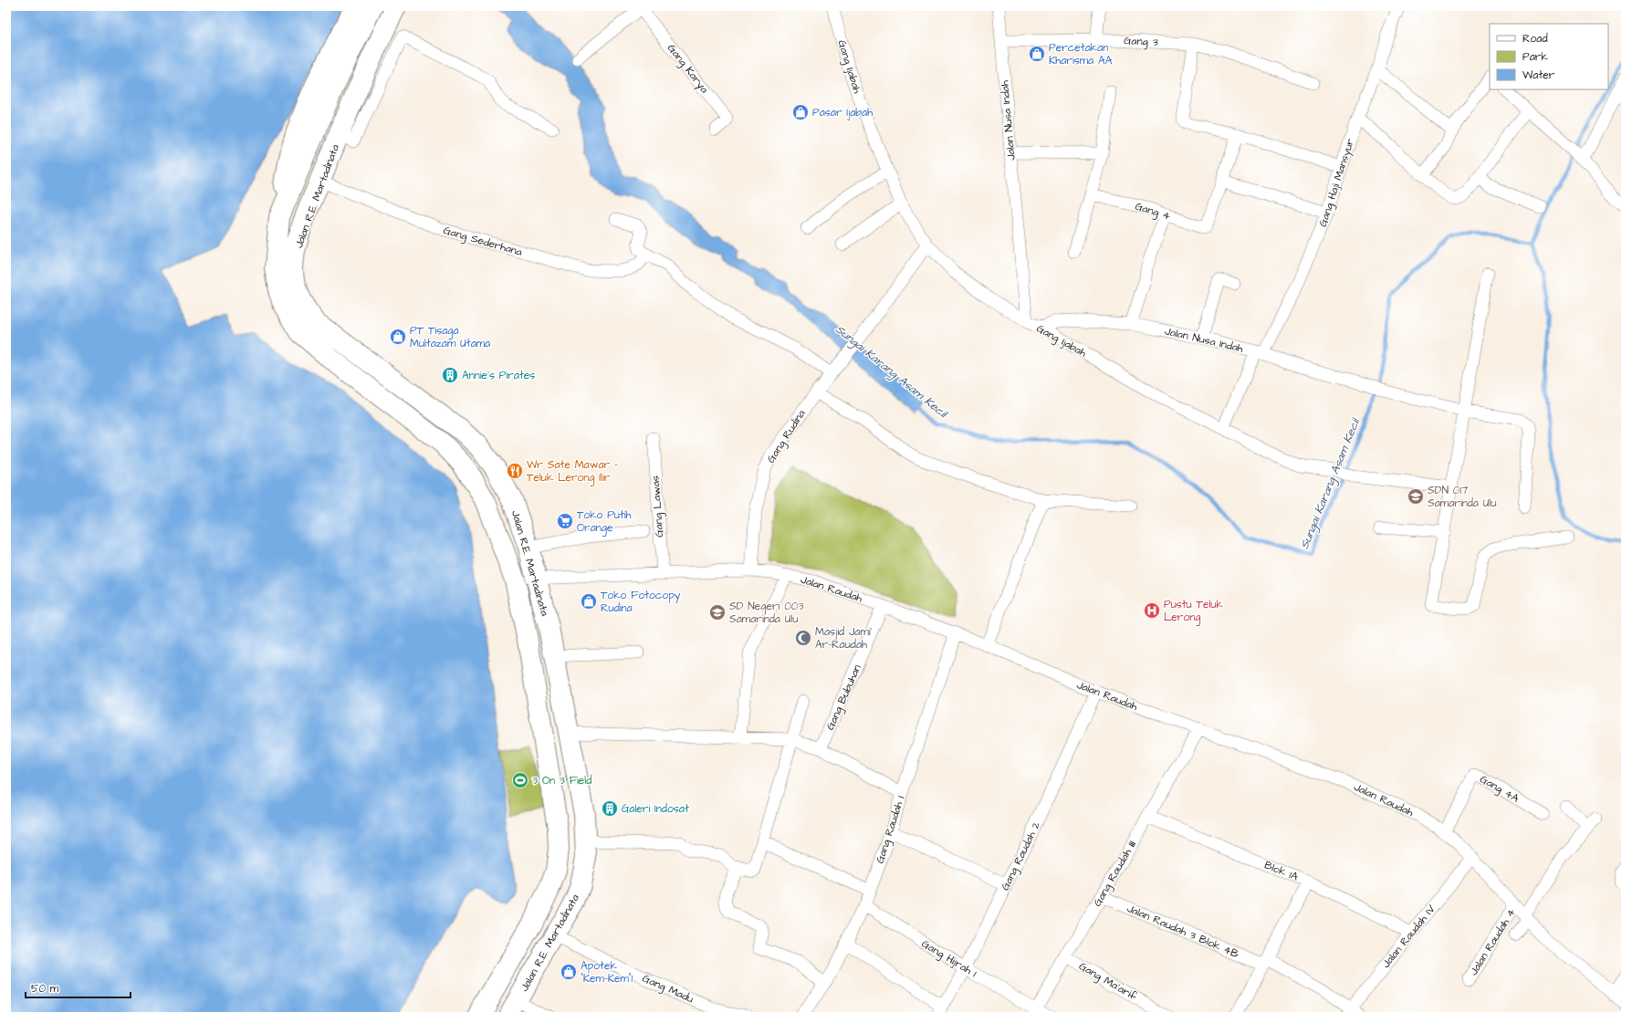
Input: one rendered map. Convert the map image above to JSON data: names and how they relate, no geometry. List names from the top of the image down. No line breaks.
{"streets":{"highway":["Jalan R.E. Martadinata"],"street":["Gang 3","Gang Ijabah","Gang Karya","Jalan Nusa Indah","Gang Haji Mansyur","Gang 4","Gang Sederhana","Gang Rudina","Gang Lawas","Jalan Raudah","Gang Bubuhan","Gang 4A","Gang Raudah 1","Gang Raudah 2","Blok 1A","Gang Raudah III","Jalan Raudah 3 Blok 4B","Jalan Raudah IV","Jalan Raudah 4","Gang Hijrah 1","Gang Ma'arif","Gang Madu"]},"crossings":[["Gang 3","Jalan Nusa Indah"],["Gang Ijabah","Jalan Nusa Indah"],["Gang Ijabah","Gang Haji Mansyur"],["Gang Ijabah","Gang Rudina"],["Jalan Nusa Indah","Gang Haji Mansyur"],["Jalan R.E. Martadinata","Gang Sederhana"],["Jalan R.E. Martadinata","Jalan Raudah"],["Jalan R.E. Martadinata","Gang Madu"],["Gang Rudina","Jalan Raudah"],["Gang Lawas","Jalan Raudah"],["Jalan Raudah","Gang Bubuhan"],["Jalan Raudah","Gang 4A"],["Jalan Raudah","Gang Raudah 1"],["Jalan Raudah","Gang Raudah 2"],["Jalan Raudah","Gang Raudah III"],["Jalan Raudah","Jalan Raudah IV"],["Jalan Raudah","Jalan Raudah 4"],["Gang Raudah 1","Gang Hijrah 1"],["Gang Raudah 2","Gang Hijrah 1"],["Blok 1A","Gang Raudah III"],["Blok 1A","Jalan Raudah IV"],["Gang Raudah III","Jalan Raudah 3 Blok 4B"],["Gang Raudah III","Gang Hijrah 1"],["Gang Raudah III","Gang Ma'arif"],["Jalan Raudah 3 Blok 4B","Jalan Raudah IV"]],"water":["Sungai Karang Asam Kecil"],"places":{"shop":["Percetakan Kharisma AA","Pasar Ijabah","PT Tisaga Multazam Utama","Toko Fotocopy Rudina","Apotek \"Kem-Kem\"1"],"building":["Annie's Pirates","Galeri Indosat"],"restaurant":["Wr Sate Mawar - Teluk Lerong Ilir"],"school or university":["SDN 017 Samarinda Ulu","SD Negeri 003 Samarinda Ulu"],"supermarket":["Toko Putih Orange"],"hospital":["Pustu Teluk Lerong"],"mosque":["Masjid Jami' Ar-Raudah"],"sports":["3 On 3 Field"]},"legend":["Road","Park","Water"],"scale_bar":"50 m"}
